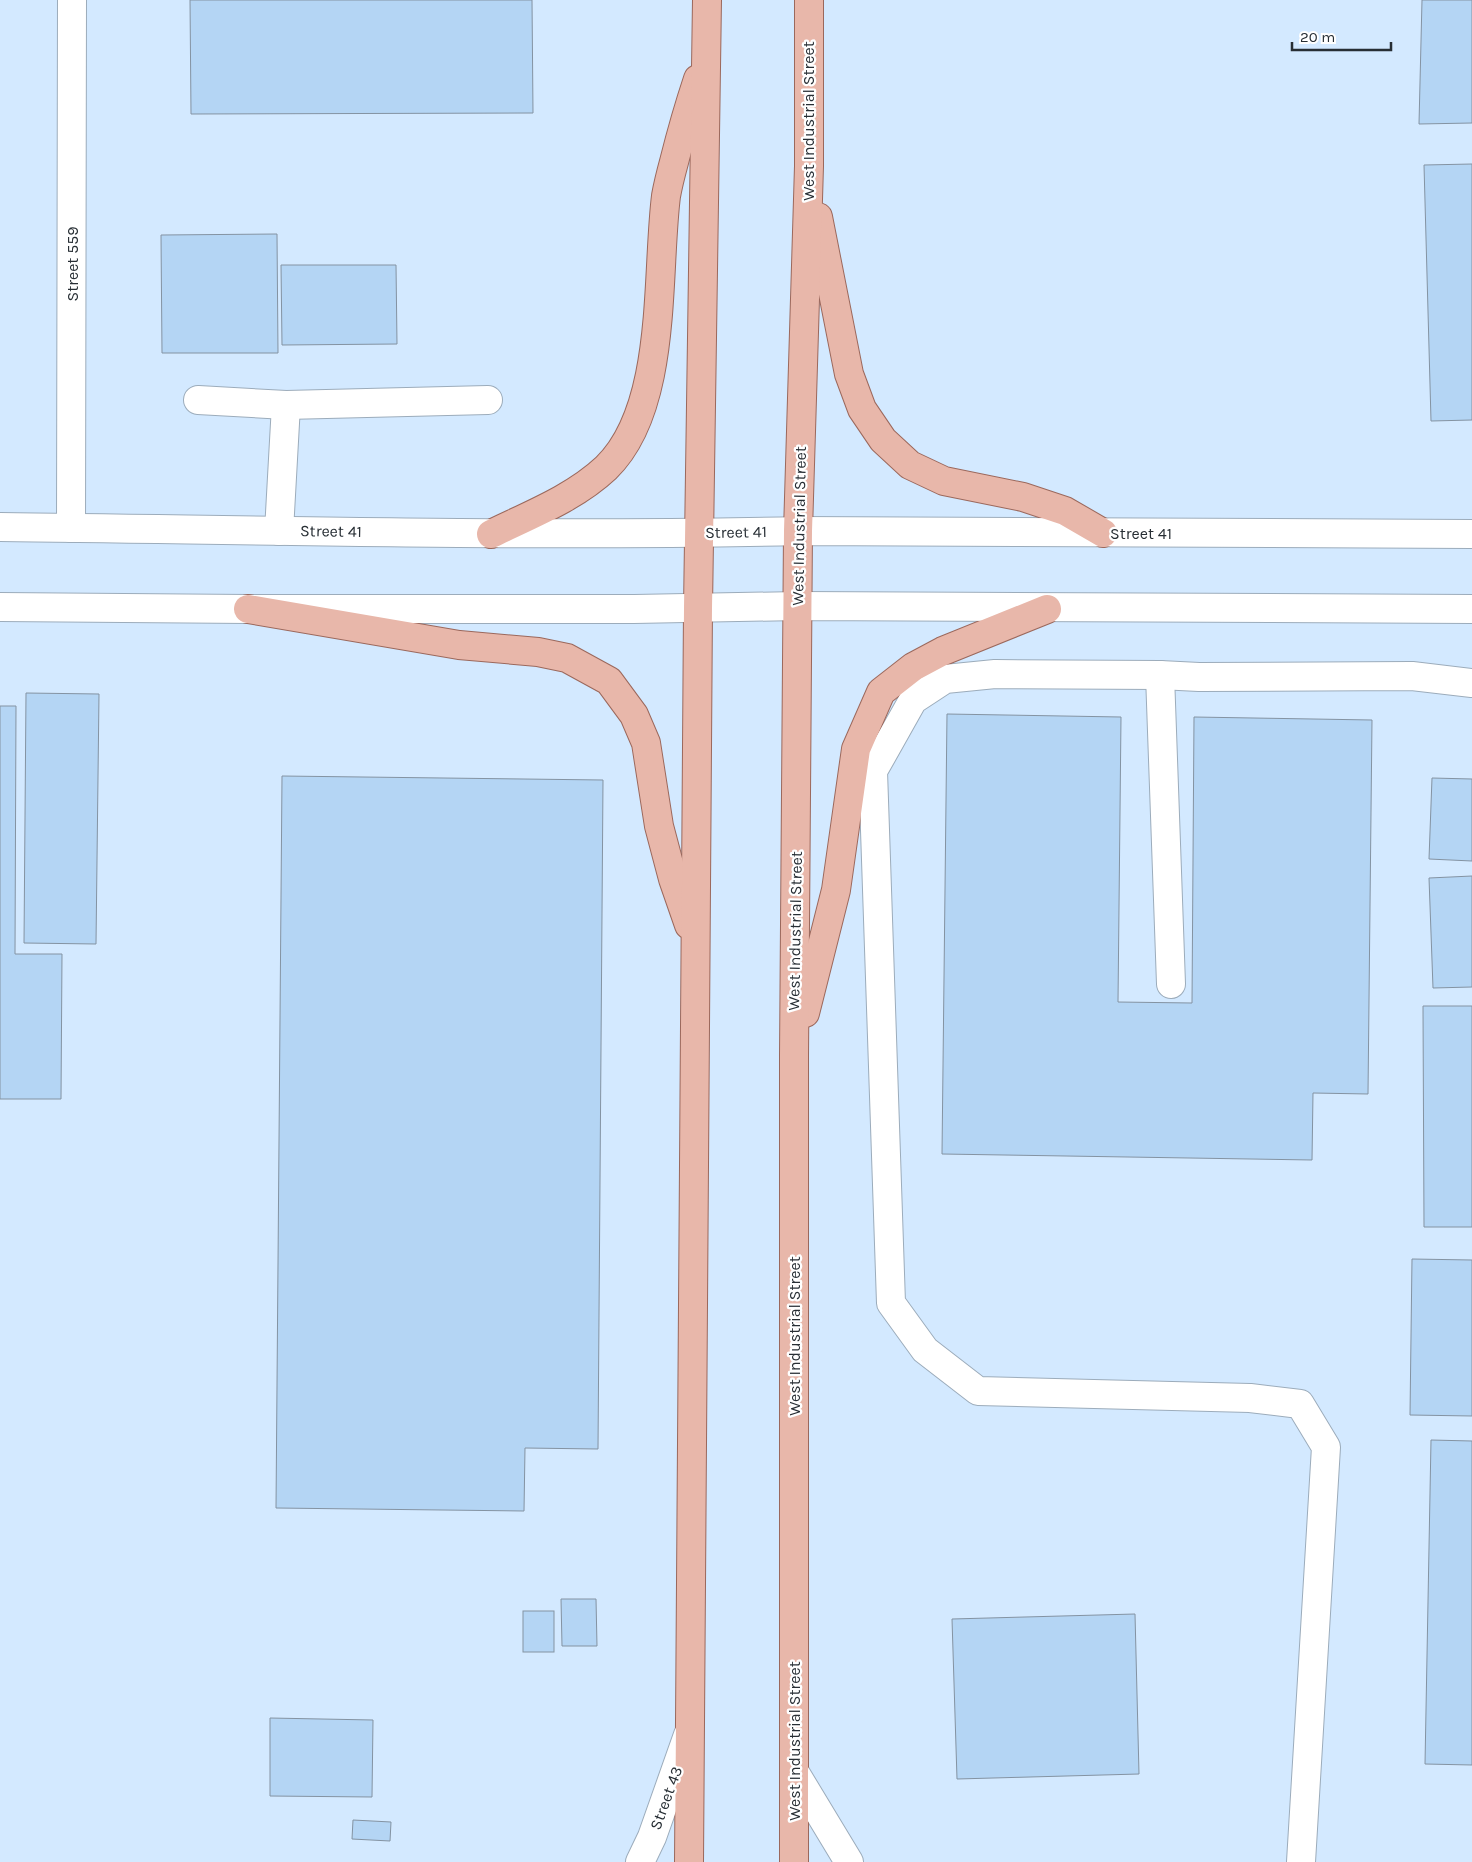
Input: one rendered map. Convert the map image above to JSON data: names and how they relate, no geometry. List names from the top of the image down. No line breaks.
{"streets":{"main road":["West Industrial Street"],"street":["Street 559","Street 41","Street 43"]},"crossings":[["West Industrial Street","Street 41"],["Street 559","Street 41"]],"scale_bar":"20 m"}
